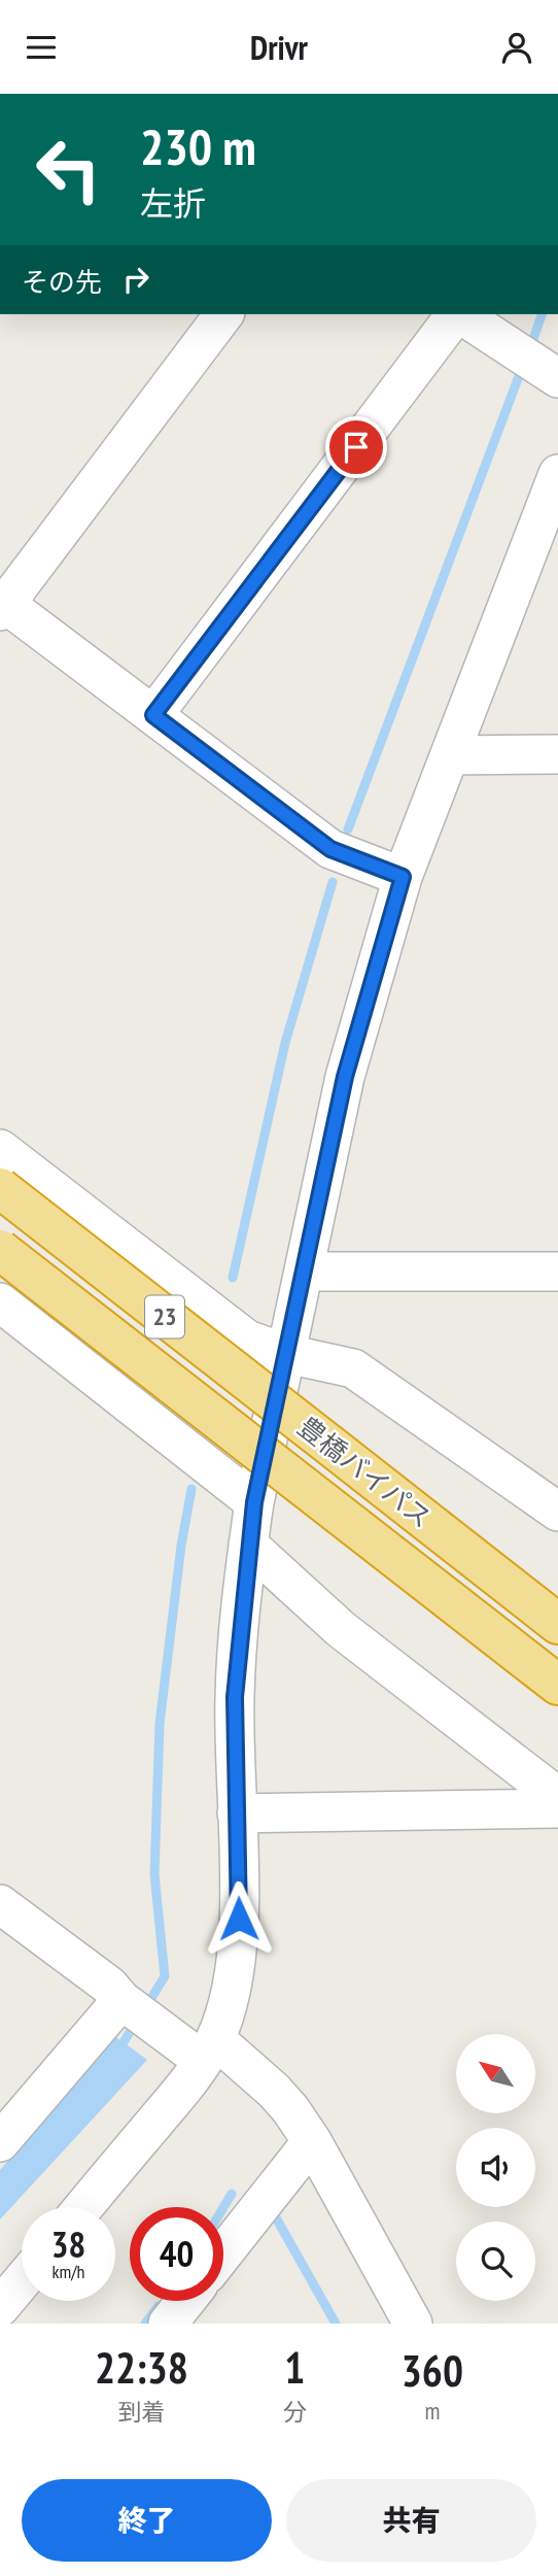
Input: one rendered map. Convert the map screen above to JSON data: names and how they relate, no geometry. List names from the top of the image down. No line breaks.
{"streets":{"highway":["23","豊橋バイパス"]},"north":"top left","page":{"header":"Drivr","turn":["230 m","左折"],"then":"その先","speed":"38 km/h","limit":"40","eta":["22:38","到着","1","分","360","m"],"buttons":["終了","共有"]}}
